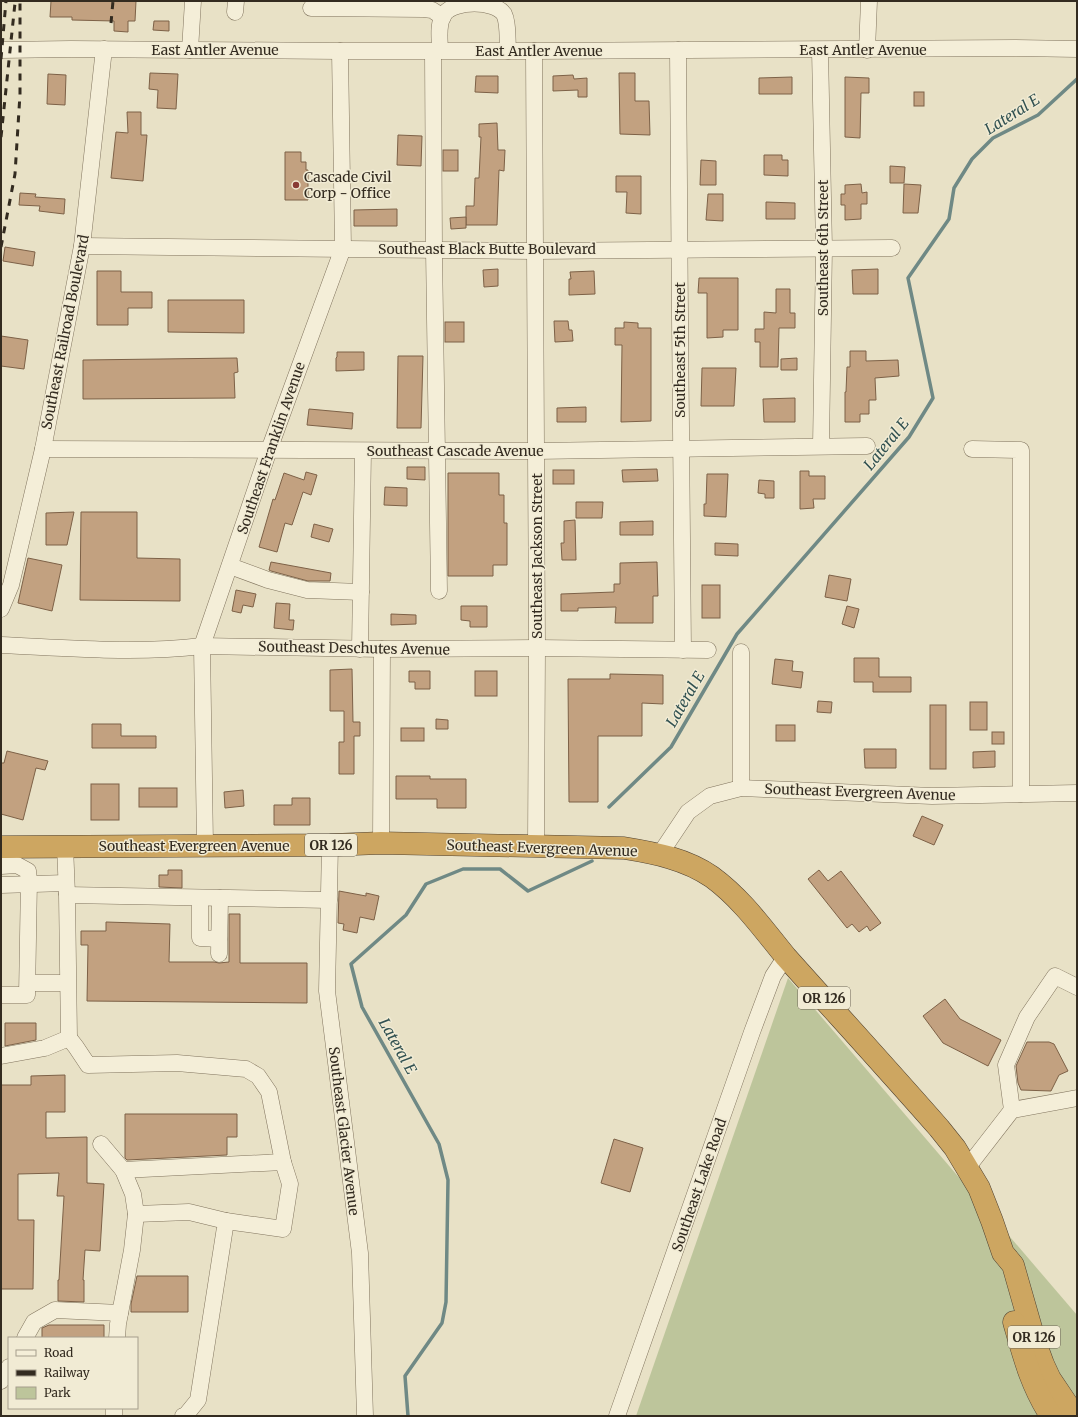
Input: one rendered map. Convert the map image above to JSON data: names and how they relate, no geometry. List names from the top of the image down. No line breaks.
{"streets":{"highway":["Southeast Evergreen Avenue","OR 126"],"street":["East Antler Avenue","Southeast 6th Street","Southeast Black Butte Boulevard","Southeast Railroad Boulevard","Southeast 5th Street","Southeast Franklin Avenue","Southeast Cascade Avenue","Southeast Jackson Street","Southeast Deschutes Avenue","Southeast Glacier Avenue","Southeast Lake Road"]},"crossings":[["East Antler Avenue","Southeast 6th Street"],["East Antler Avenue","Southeast Railroad Boulevard"],["East Antler Avenue","Southeast 5th Street"],["East Antler Avenue","Southeast Franklin Avenue"],["East Antler Avenue","Southeast Jackson Street"],["Southeast 6th Street","Southeast Black Butte Boulevard"],["Southeast 6th Street","Southeast Cascade Avenue"],["Southeast Black Butte Boulevard","Southeast Railroad Boulevard"],["Southeast Black Butte Boulevard","Southeast 5th Street"],["Southeast Black Butte Boulevard","Southeast Franklin Avenue"],["Southeast Black Butte Boulevard","Southeast Jackson Street"],["Southeast Railroad Boulevard","Southeast Cascade Avenue"],["Southeast 5th Street","Southeast Cascade Avenue"],["Southeast 5th Street","Southeast Deschutes Avenue"],["Southeast Franklin Avenue","Southeast Cascade Avenue"],["Southeast Franklin Avenue","Southeast Deschutes Avenue"],["Southeast Franklin Avenue","Southeast Evergreen Avenue"],["Southeast Cascade Avenue","Southeast Jackson Street"],["Southeast Jackson Street","Southeast Deschutes Avenue"],["Southeast Jackson Street","Southeast Evergreen Avenue"],["Southeast Evergreen Avenue","OR 126"],["Southeast Evergreen Avenue","Southeast Glacier Avenue"],["OR 126","Southeast Lake Road"]],"water":["Lateral E"],"places":["Cascade Civil Corp - Office"],"legend":["Road","Railway","Park"]}
